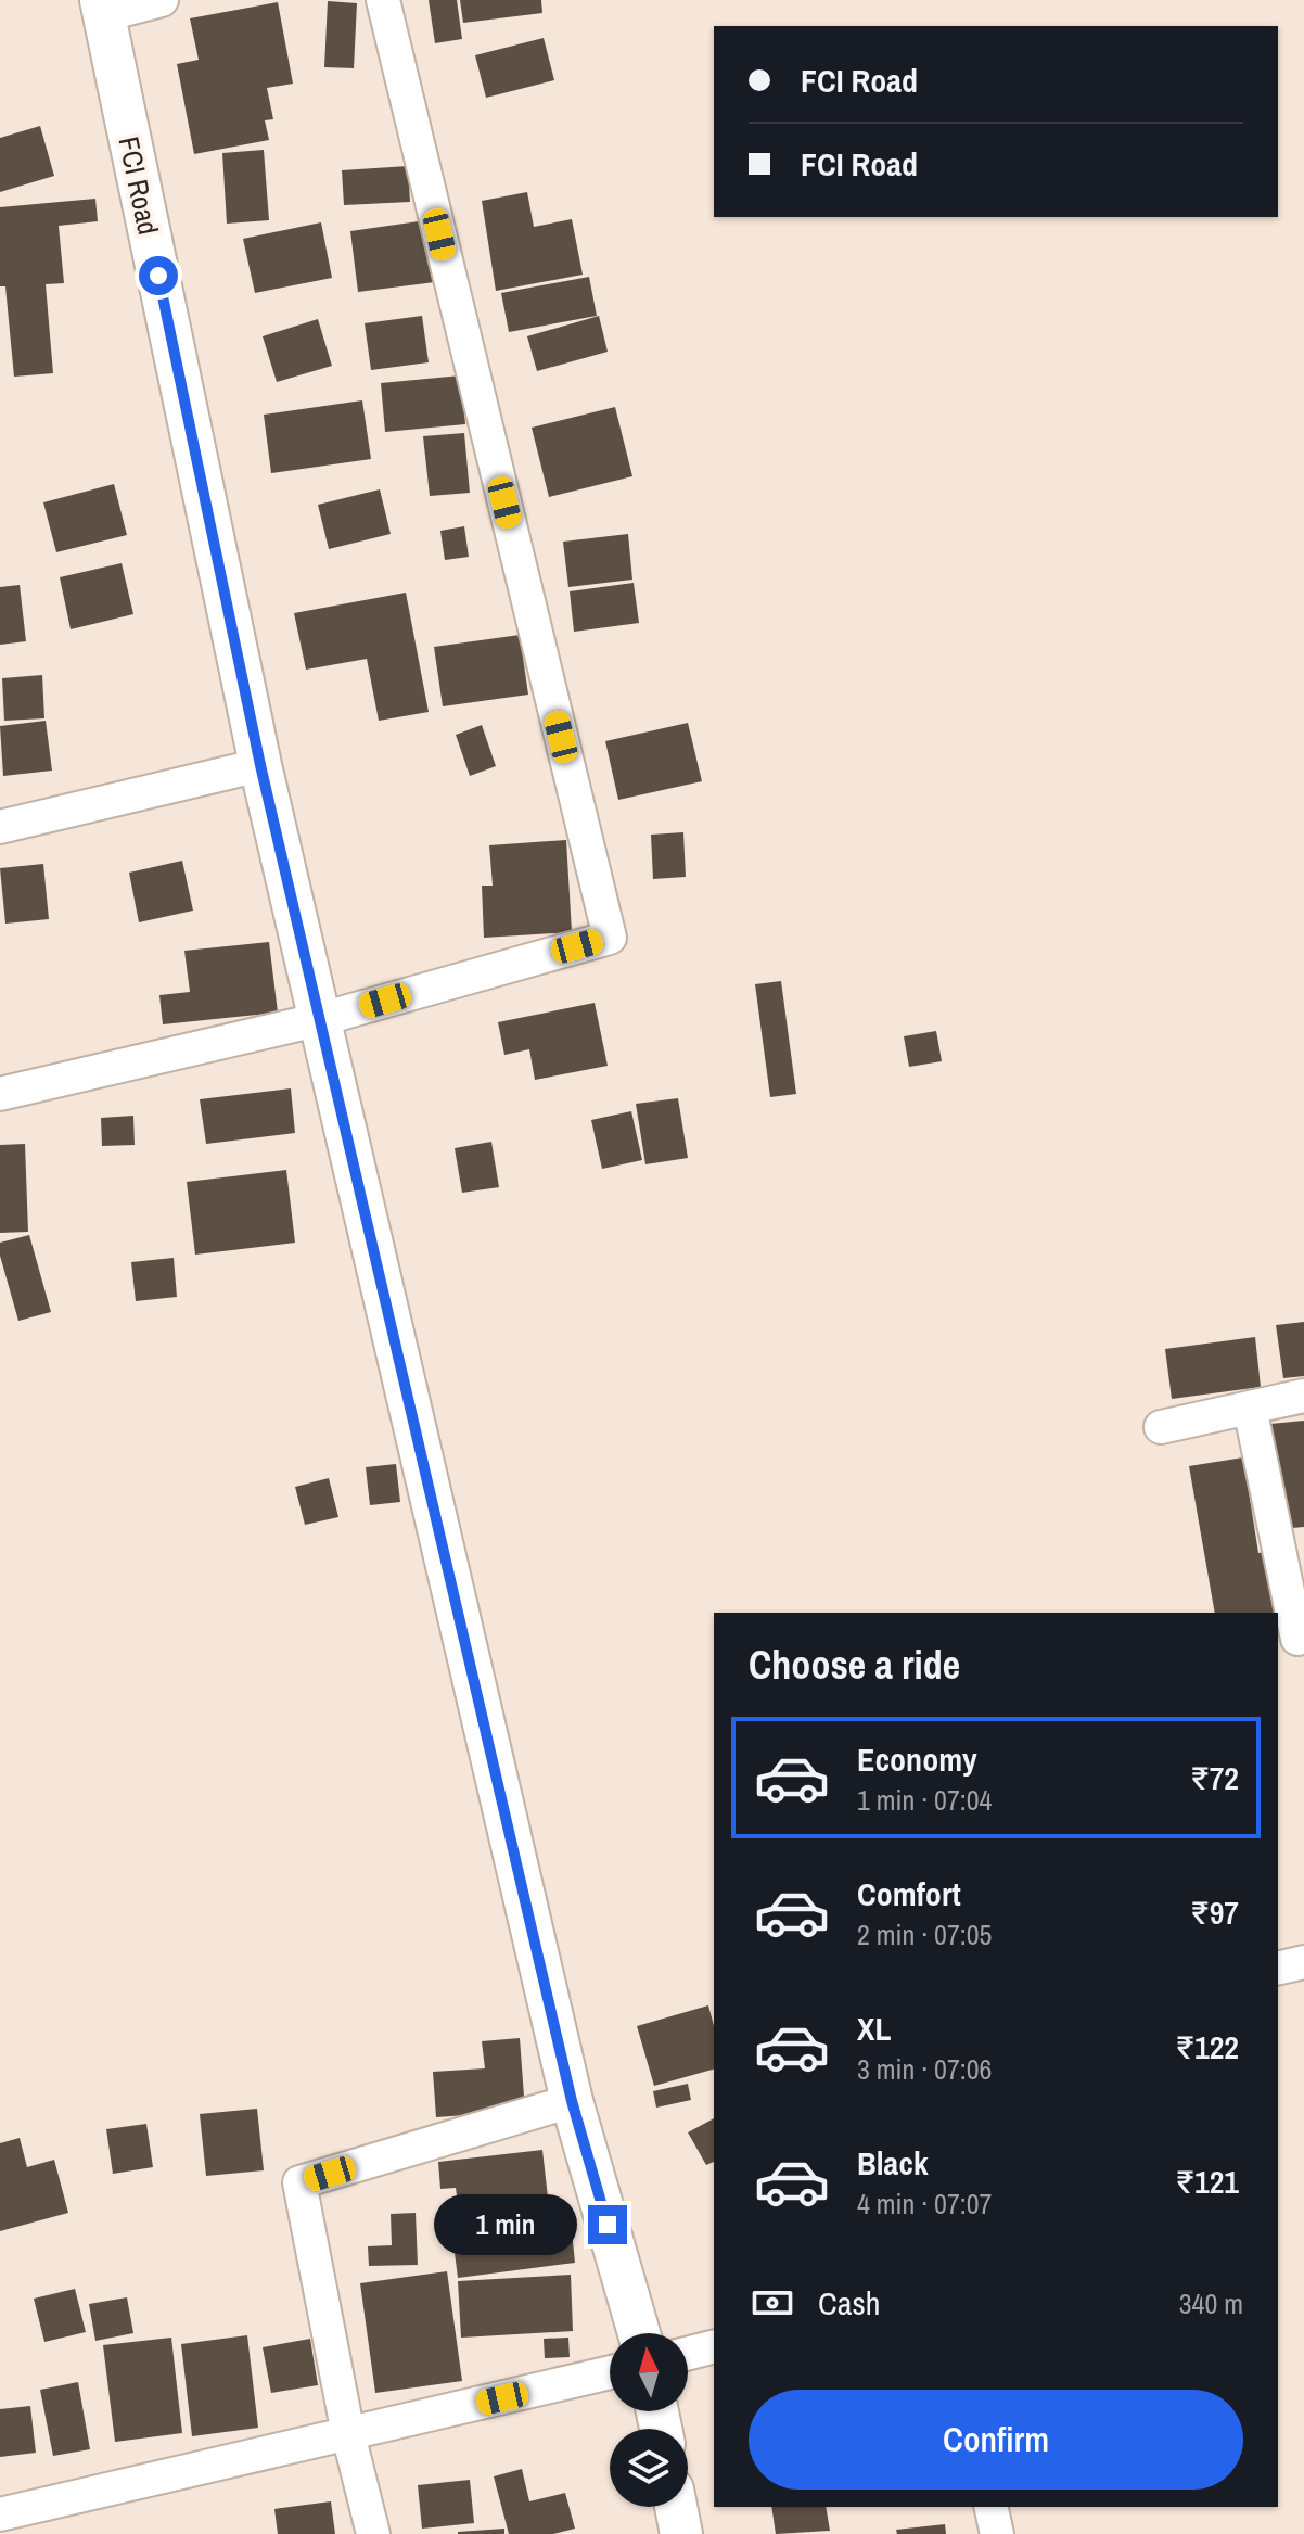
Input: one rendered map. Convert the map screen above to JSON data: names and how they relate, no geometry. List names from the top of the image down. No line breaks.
{"streets":{"street":["FCI Road"]},"north":"top","page":{"banner":["FCI Road","FCI Road"],"heading":"Choose a ride","list":[{"name":"Economy","note":"1 min · 07:04","value":"₹72"},{"name":"Comfort","note":"2 min · 07:05","value":"₹97"},{"name":"XL","note":"3 min · 07:06","value":"₹122"},{"name":"Black","note":"4 min · 07:07","value":"₹121"}],"bubble":"1 min","pay":["Cash","340 m"],"buttons":"Confirm"}}
